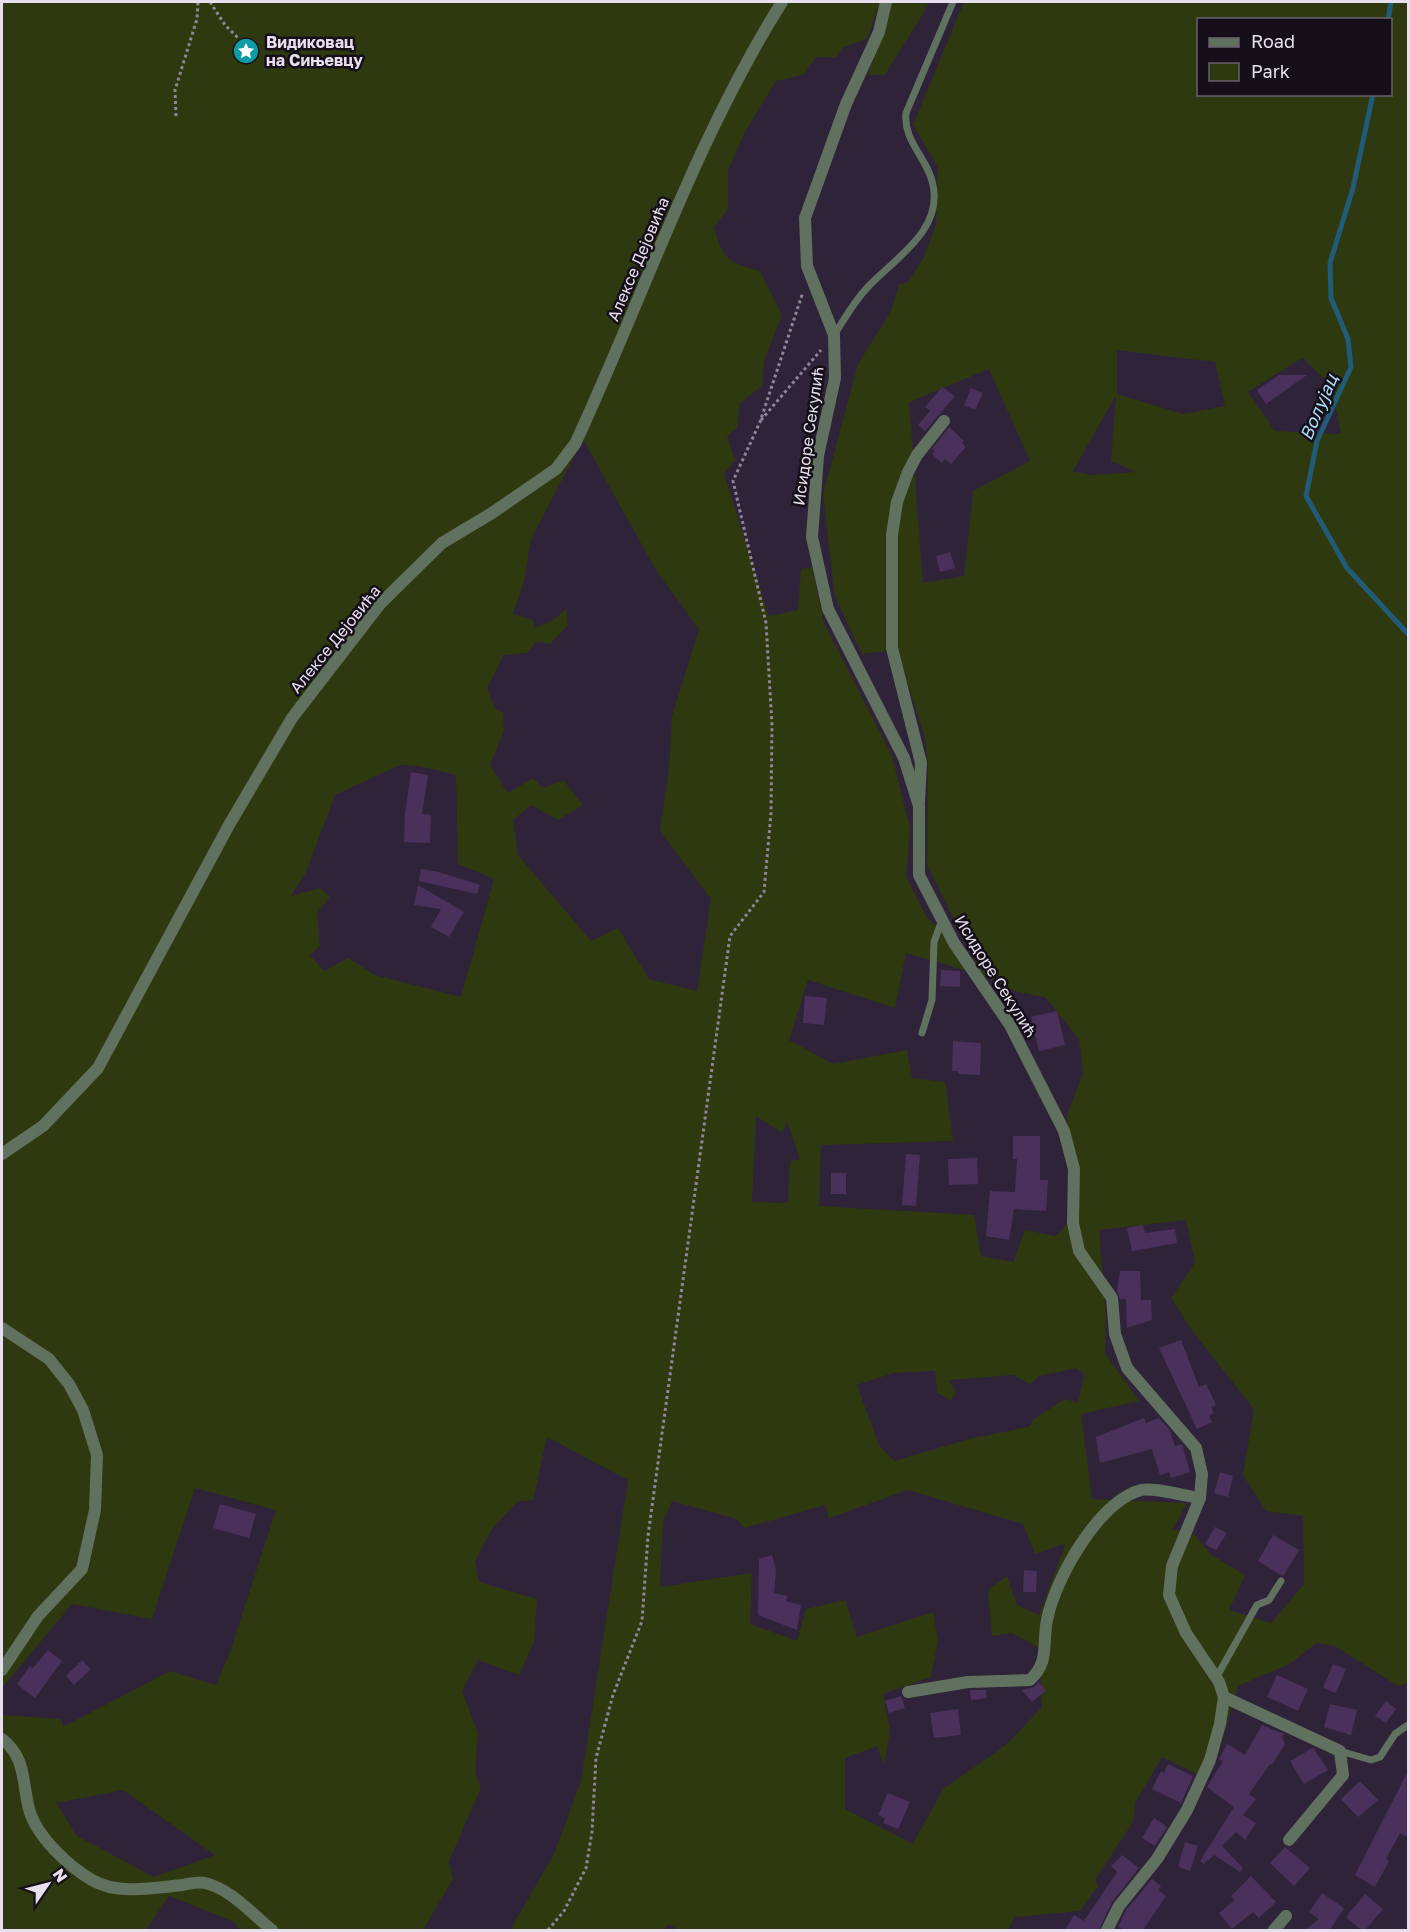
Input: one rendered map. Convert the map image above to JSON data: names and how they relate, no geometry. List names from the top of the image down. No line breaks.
{"streets":{"street":["Алексе Дејовића","Исидоре Секулић"]},"water":["Волујац"],"places":{"place":["Видиковац на Сињевцу"]},"legend":["Road","Park"],"north":"top right"}
